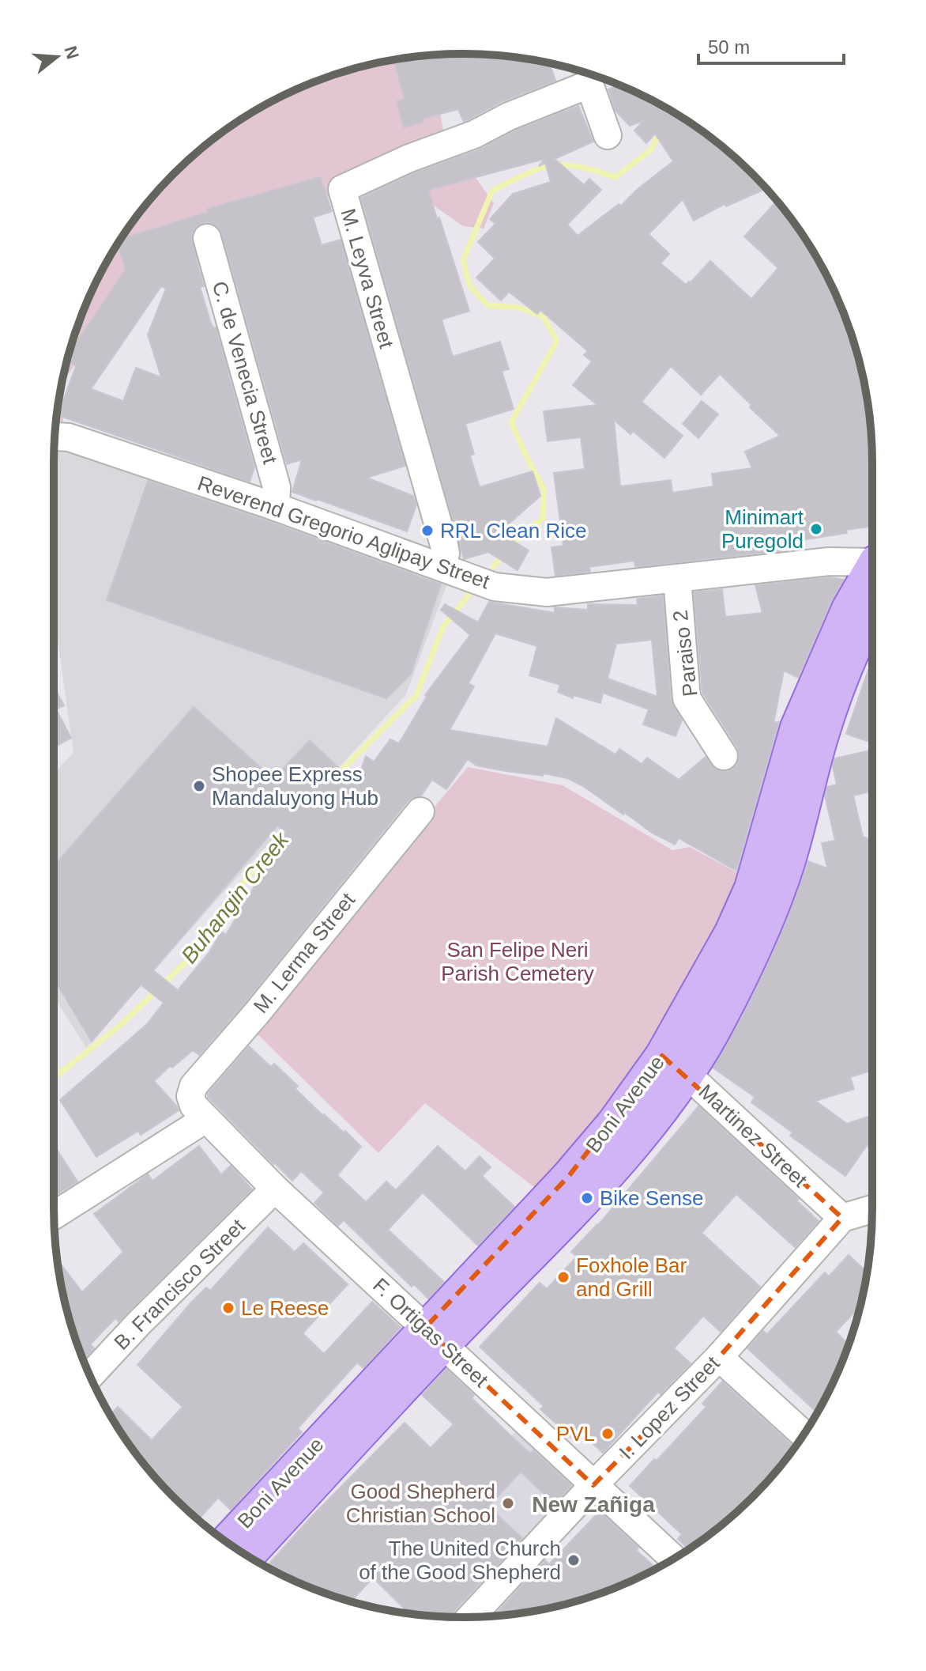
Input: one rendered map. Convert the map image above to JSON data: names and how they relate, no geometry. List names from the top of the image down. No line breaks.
{"streets":{"main road":["Boni Avenue"],"street":["M. Leyva Street","C. de Venecia Street","Reverend Gregorio Aglipay Street","Paraiso 2","M. Lerma Street","Martinez Street","B. Francisco Street","F. Ortigas Street","I. Lopez Street"]},"crossings":[["M. Leyva Street","Reverend Gregorio Aglipay Street"],["C. de Venecia Street","Reverend Gregorio Aglipay Street"],["Reverend Gregorio Aglipay Street","Paraiso 2"],["M. Lerma Street","F. Ortigas Street"],["Boni Avenue","Martinez Street"],["Boni Avenue","F. Ortigas Street"],["Martinez Street","I. Lopez Street"],["B. Francisco Street","F. Ortigas Street"],["F. Ortigas Street","I. Lopez Street"]],"districts":["New Zañiga"],"water":["Buhangin Creek"],"parks":["San Felipe Neri Parish Cemetery"],"places":["Minimart Puregold","RRL Clean Rice","Shopee Express Mandaluyong Hub","Bike Sense","Foxhole Bar and Grill","Le Reese","PVL","Good Shepherd Christian School","The United Church of the Good Shepherd"],"scale_bar":"50 m","north":"right"}
